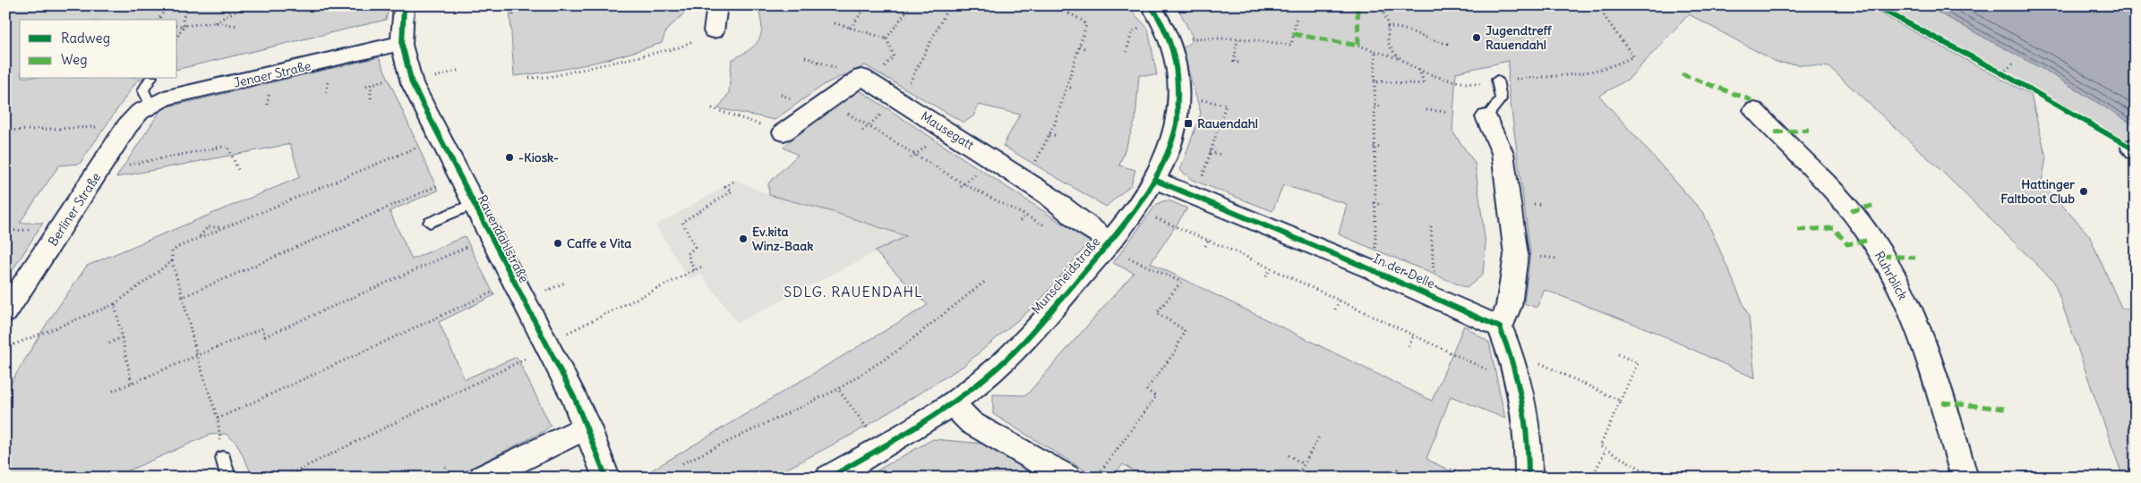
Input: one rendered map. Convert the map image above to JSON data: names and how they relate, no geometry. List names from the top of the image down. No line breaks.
{"streets":{"street":["Jenaer Straße","Mausegatt","Berliner Straße","Rauendahlstraße","In der Delle","Munscheidstraße","Ruhrblick"]},"crossings":[["Jenaer Straße","Berliner Straße"],["Jenaer Straße","Rauendahlstraße"],["Mausegatt","Munscheidstraße"],["In der Delle","Munscheidstraße"]],"districts":["SDLG. RAUENDAHL"],"places":{"other":["Jugendtreff Rauendahl","-Kiosk-","Hattinger Faltboot Club","Ev.kita Winz-Baak","Caffe e Vita"],"transit":["Rauendahl"]},"legend":["Radweg","Weg"]}
